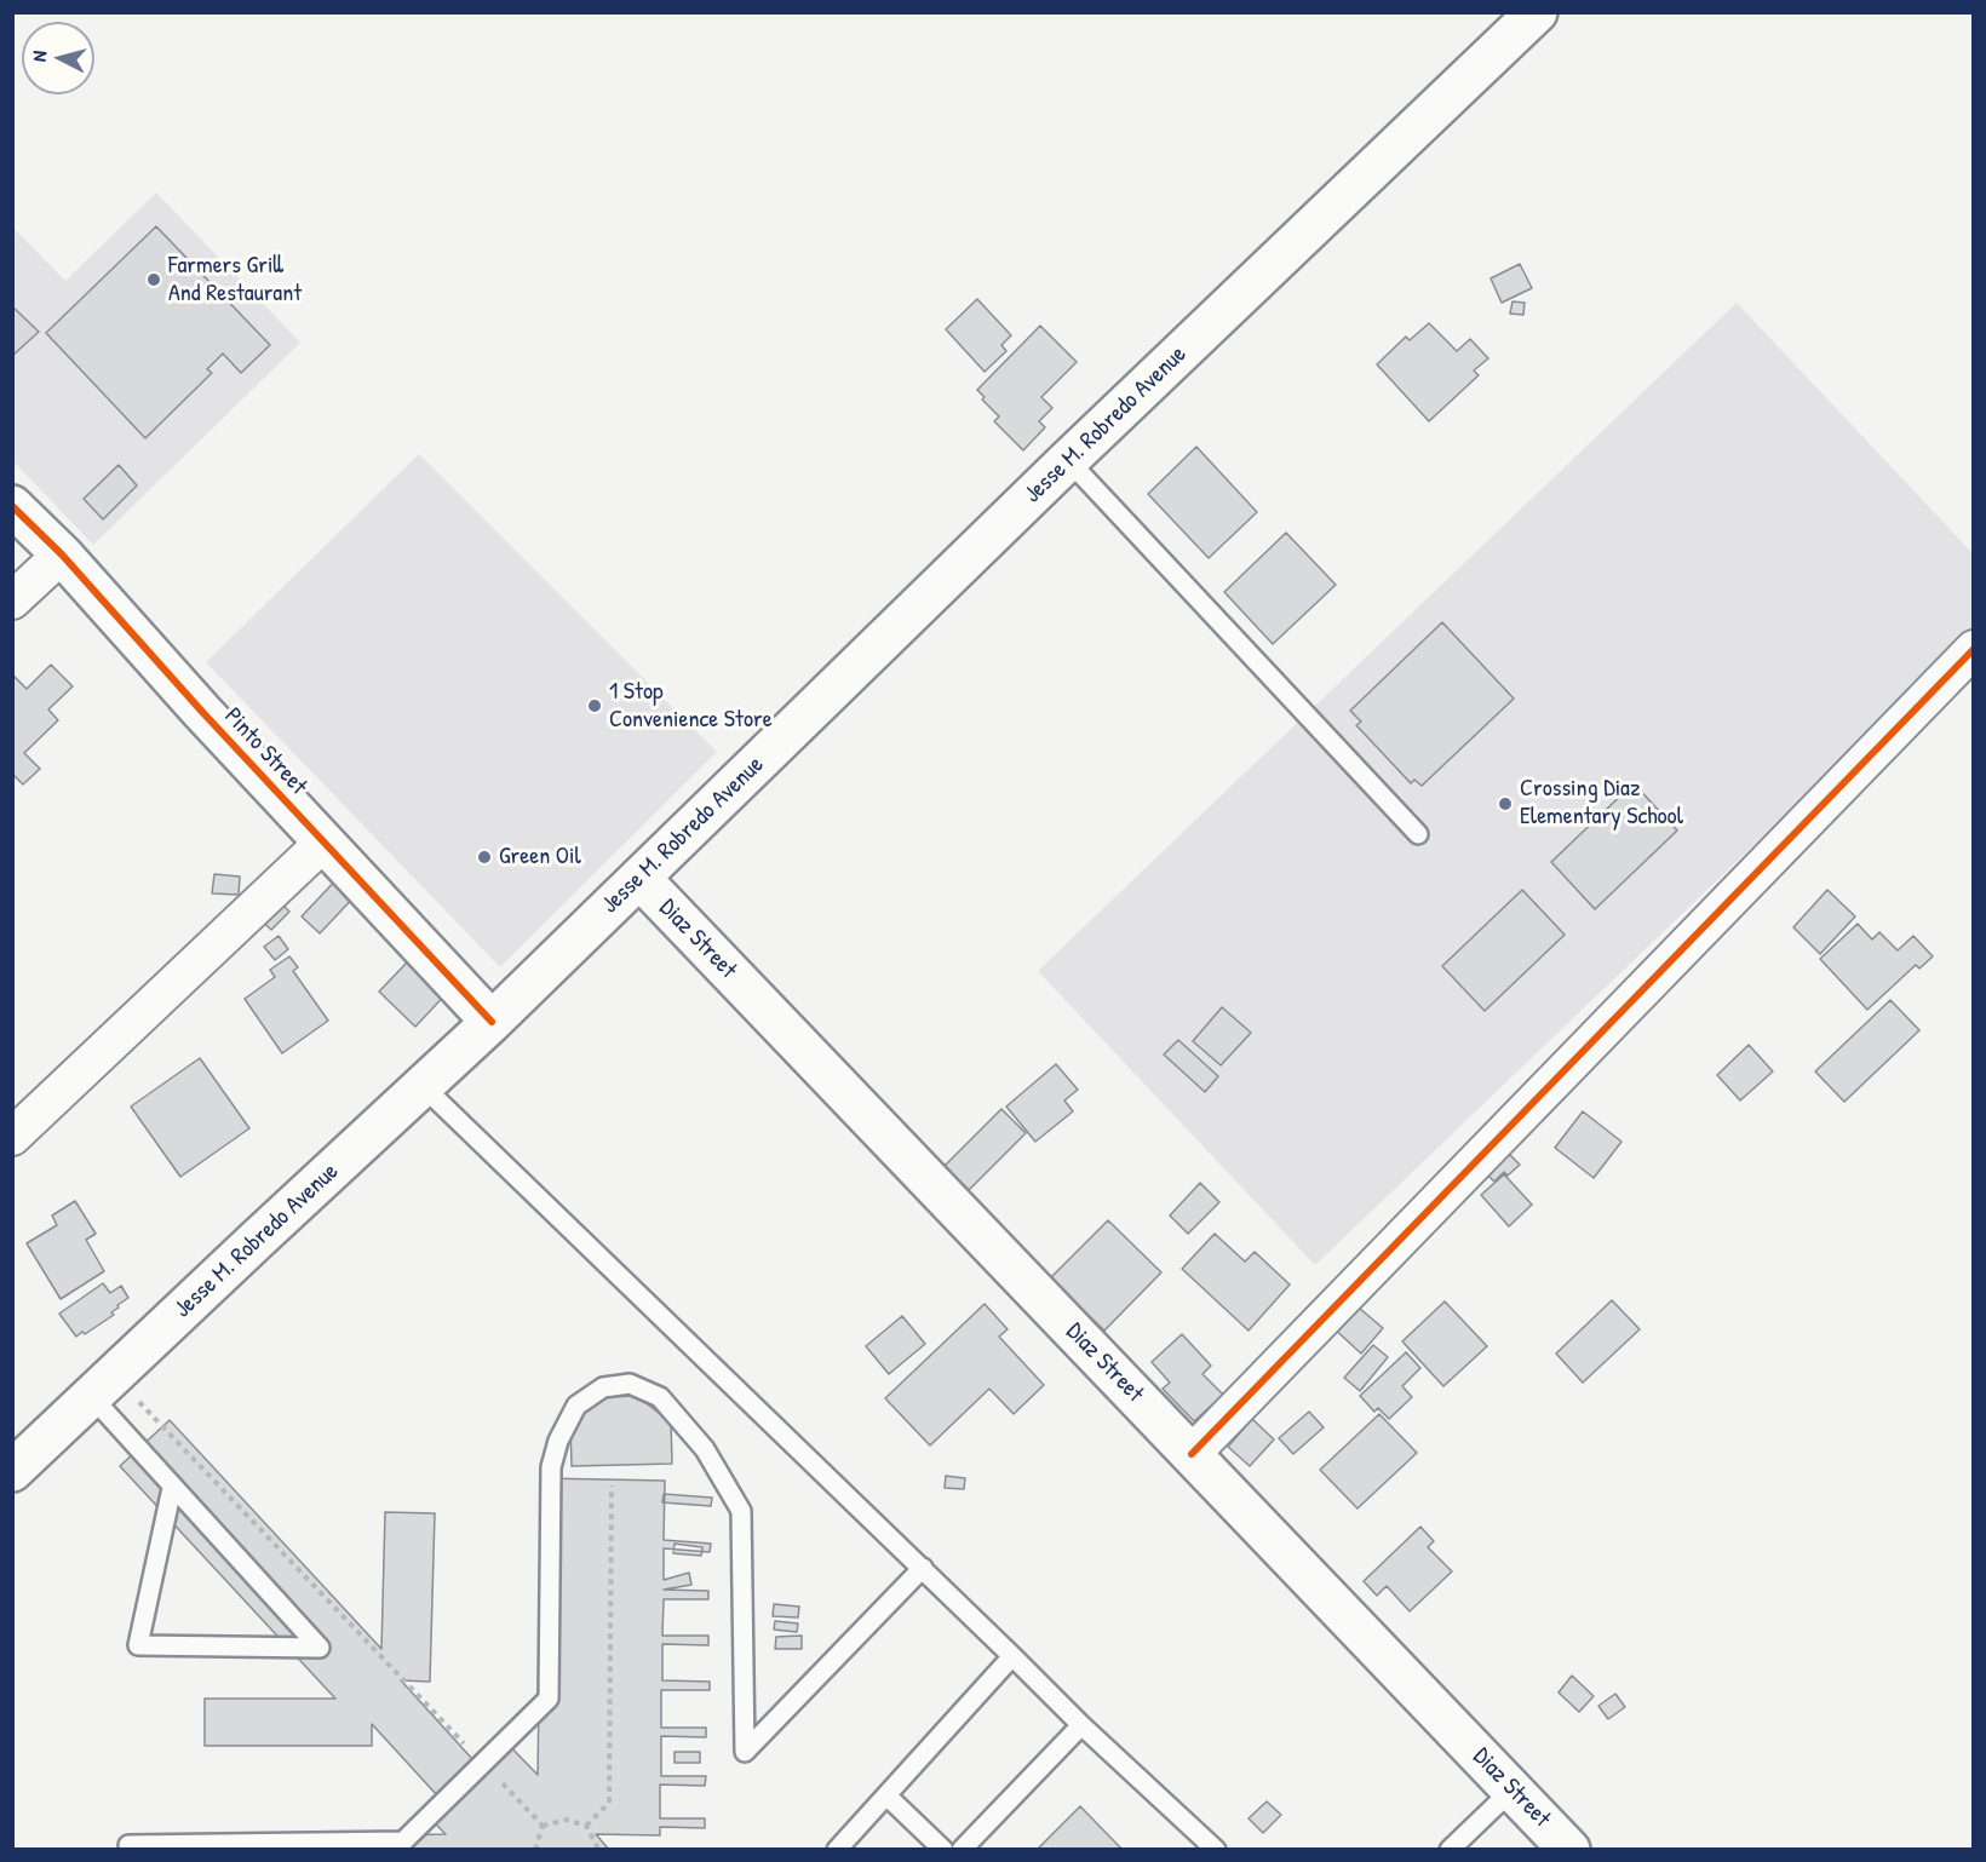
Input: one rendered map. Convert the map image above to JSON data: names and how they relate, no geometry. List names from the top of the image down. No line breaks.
{"streets":{"main road":["Jesse M. Robredo Avenue","Pinto Street","Diaz Street"]},"crossings":[["Jesse M. Robredo Avenue","Pinto Street"],["Jesse M. Robredo Avenue","Diaz Street"]],"places":["Farmers Grill And Restaurant","1 Stop Convenience Store","Crossing Diaz Elementary School","Green Oil"],"north":"left"}
